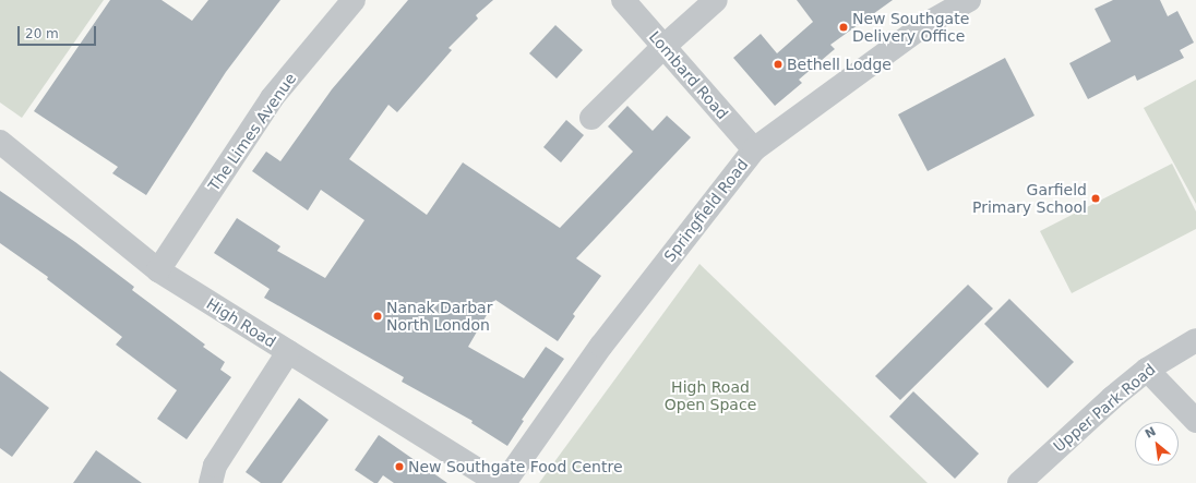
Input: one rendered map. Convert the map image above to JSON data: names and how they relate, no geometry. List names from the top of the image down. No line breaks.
{"streets":{"street":["Lombard Road","The Limes Avenue","Springfield Road","High Road","Upper Park Road"]},"crossings":[["Lombard Road","Springfield Road"],["The Limes Avenue","High Road"]],"parks":["High Road Open Space"],"places":["New Southgate Delivery Office","Bethell Lodge","Garfield Primary School","Nanak Darbar North London","New Southgate Food Centre"],"scale_bar":"20 m","north":"top left"}
